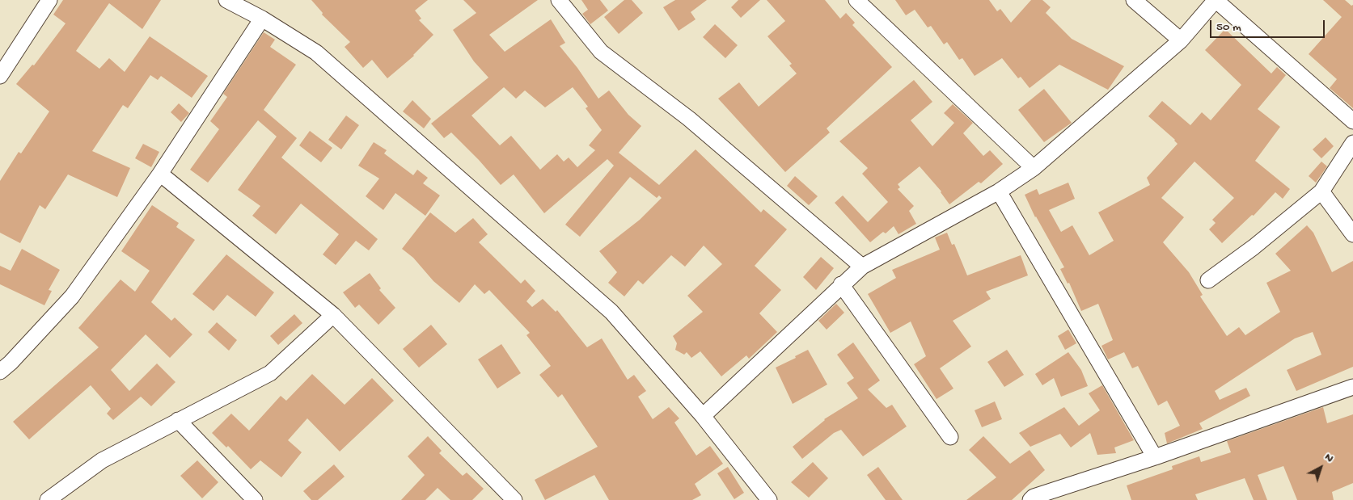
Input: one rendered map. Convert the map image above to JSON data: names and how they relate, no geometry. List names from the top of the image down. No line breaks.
{"scale_bar":"50 m","north":"top right"}
